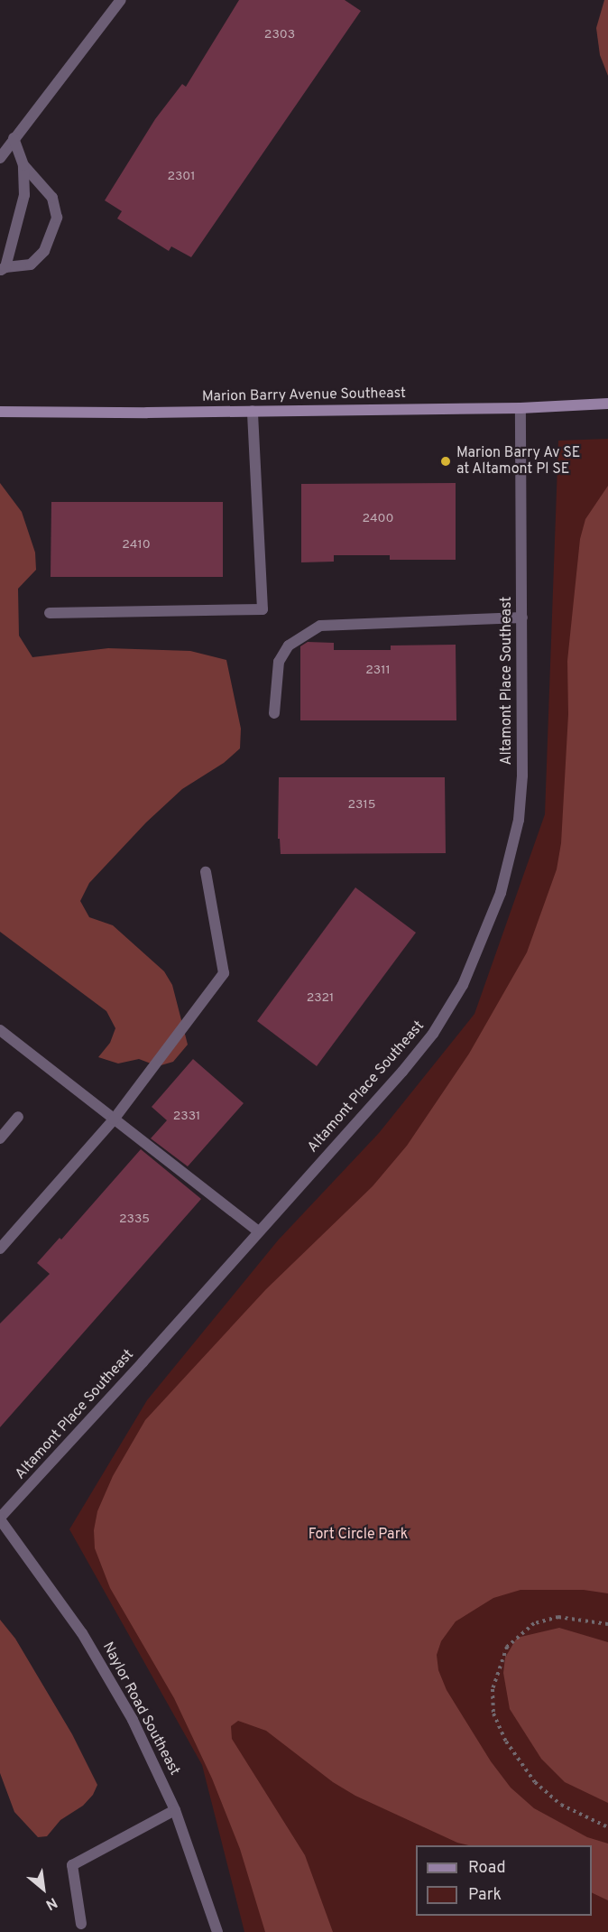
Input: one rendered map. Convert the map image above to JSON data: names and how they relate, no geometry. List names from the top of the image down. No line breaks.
{"streets":{"main road":["Marion Barry Avenue Southeast"],"street":["Altamont Place Southeast","Naylor Road Southeast"]},"crossings":[["Marion Barry Avenue Southeast","Altamont Place Southeast"],["Altamont Place Southeast","Naylor Road Southeast"]],"parks":["Fort Circle Park"],"places":["Marion Barry Av SE at Altamont Pl SE"],"house_numbers":["2303","2301","2400","2410","2311","2315","2321","2331","2335"],"legend":["Road","Park"],"north":"bottom right"}
